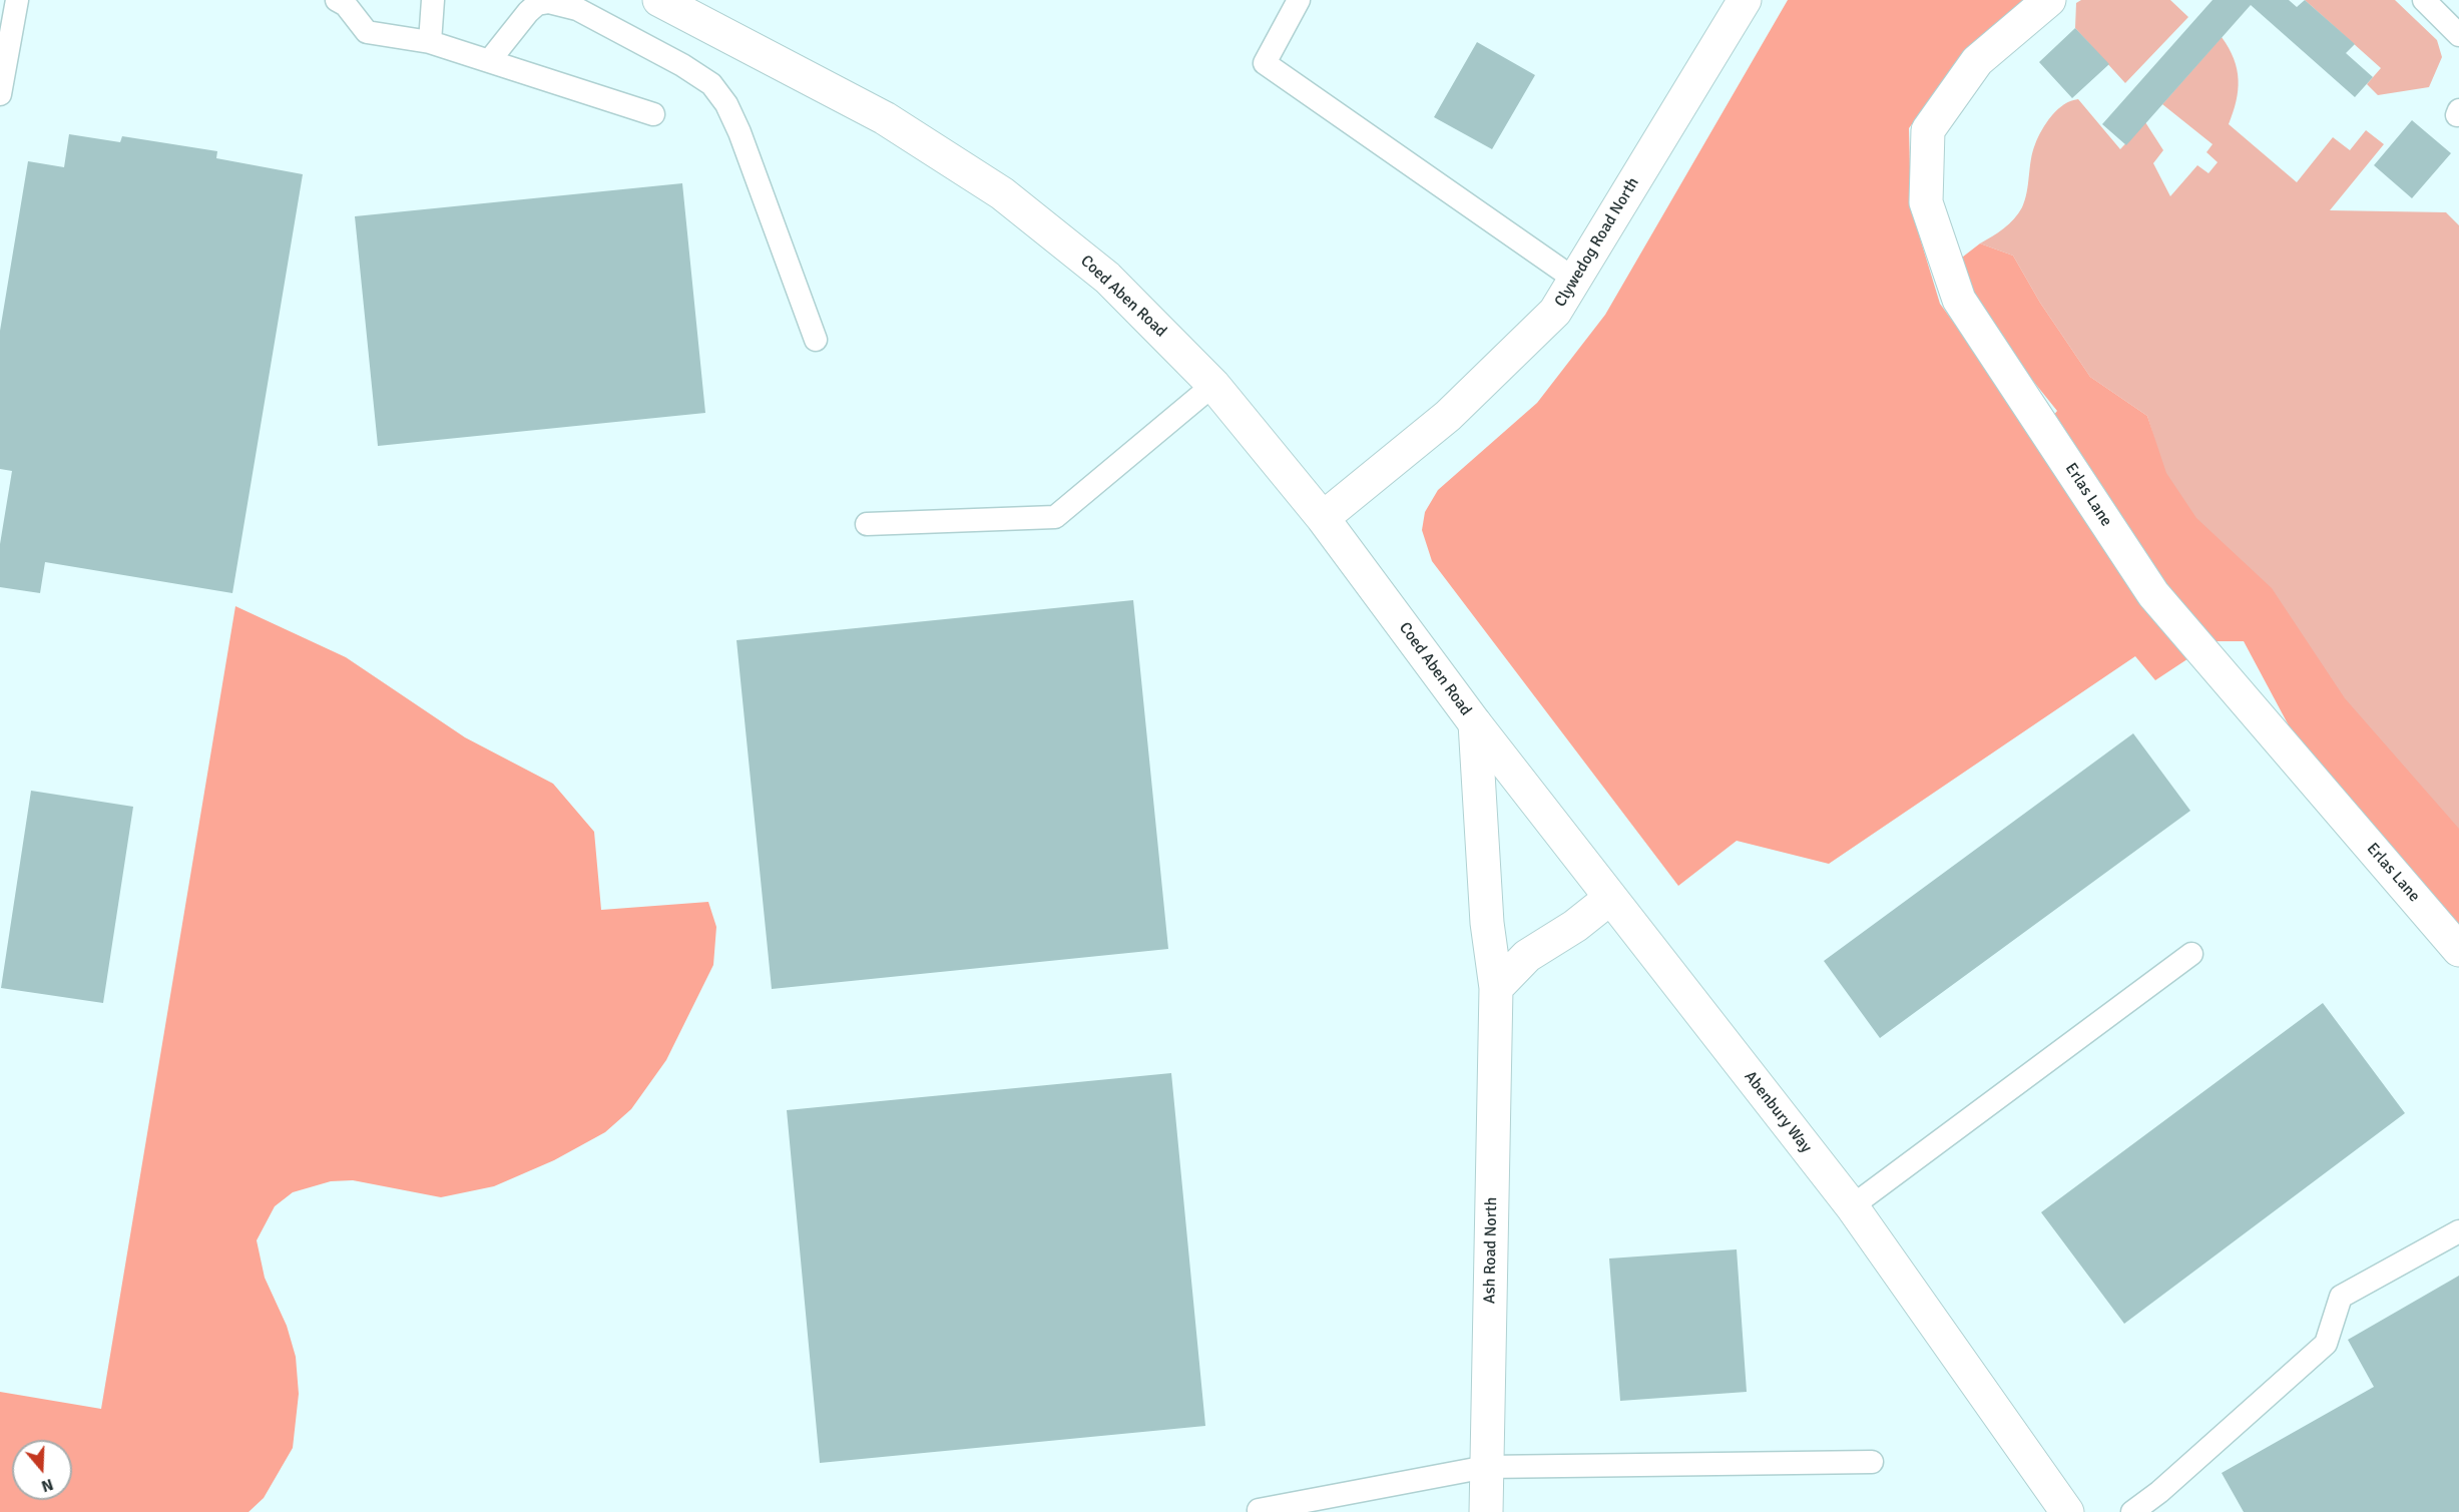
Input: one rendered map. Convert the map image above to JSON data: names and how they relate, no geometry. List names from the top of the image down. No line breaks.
{"streets":{"street":["Clywedog Road North","Coed Aben Road","Erlas Lane","Abenbury Way","Ash Road North"]},"crossings":[["Clywedog Road North","Coed Aben Road"],["Coed Aben Road","Abenbury Way"],["Coed Aben Road","Ash Road North"],["Abenbury Way","Ash Road North"]],"north":"bottom"}
